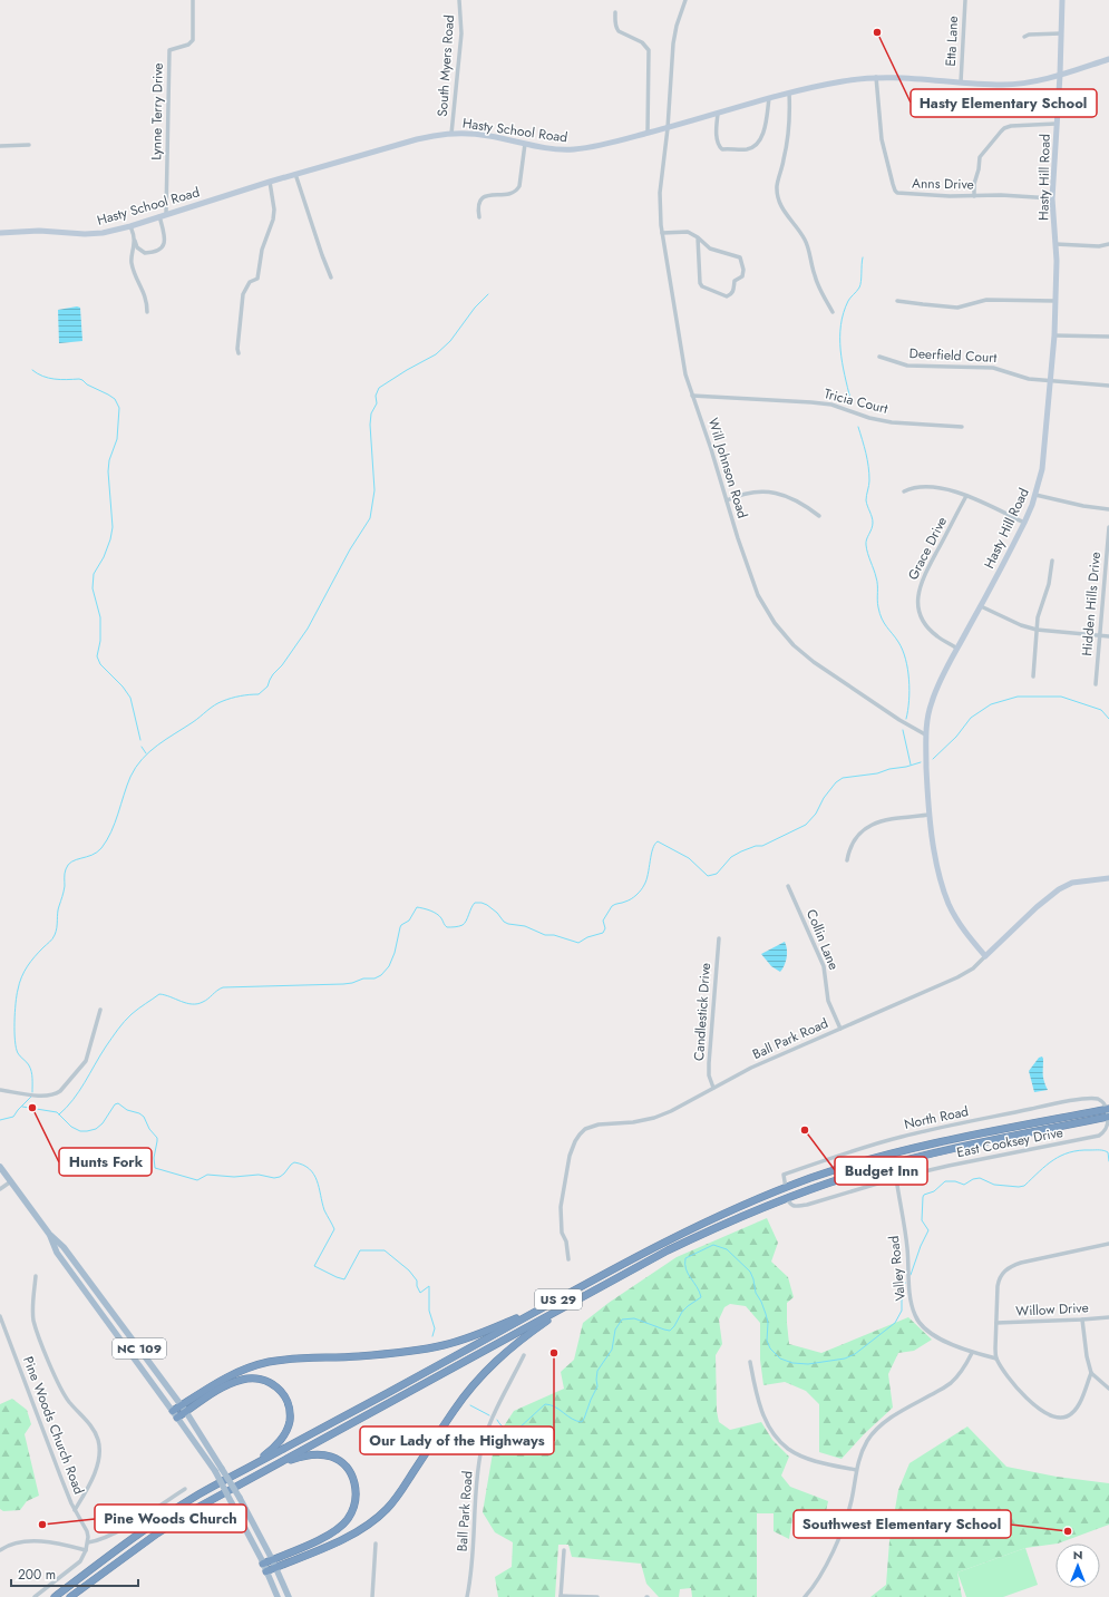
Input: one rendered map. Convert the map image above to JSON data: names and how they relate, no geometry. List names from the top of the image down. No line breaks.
{"streets":{"highway":["US 29"],"main road":["NC 109"],"street":["Etta Lane","South Myers Road","Lynne Terry Drive","Hasty School Road","Hasty Hill Road","Anns Drive","Deerfield Court","Tricia Court","Will Johnson Road","Grace Drive","Hidden Hills Drive","Collin Lane","Candlestick Drive","Ball Park Road","North Road","East Cooksey Drive","Valley Road","Willow Drive","Pine Woods Church Road"]},"crossings":[["Etta Lane","Hasty School Road"],["South Myers Road","Hasty School Road"],["Lynne Terry Drive","Hasty School Road"],["Hasty School Road","Hasty Hill Road"],["Hasty School Road","Anns Drive"],["Hasty School Road","Will Johnson Road"],["Hasty Hill Road","Anns Drive"],["Hasty Hill Road","Deerfield Court"],["Hasty Hill Road","Will Johnson Road"],["Hasty Hill Road","Grace Drive"],["Hasty Hill Road","Ball Park Road"],["Tricia Court","Will Johnson Road"],["Collin Lane","Ball Park Road"],["Candlestick Drive","Ball Park Road"],["North Road","East Cooksey Drive"],["North Road","US 29"],["East Cooksey Drive","Valley Road"],["East Cooksey Drive","US 29"]],"places":["Hasty Elementary School","Hunts Fork","Budget Inn","Our Lady of the Highways","Pine Woods Church","Southwest Elementary School"],"scale_bar":"200 m","north":"top"}
